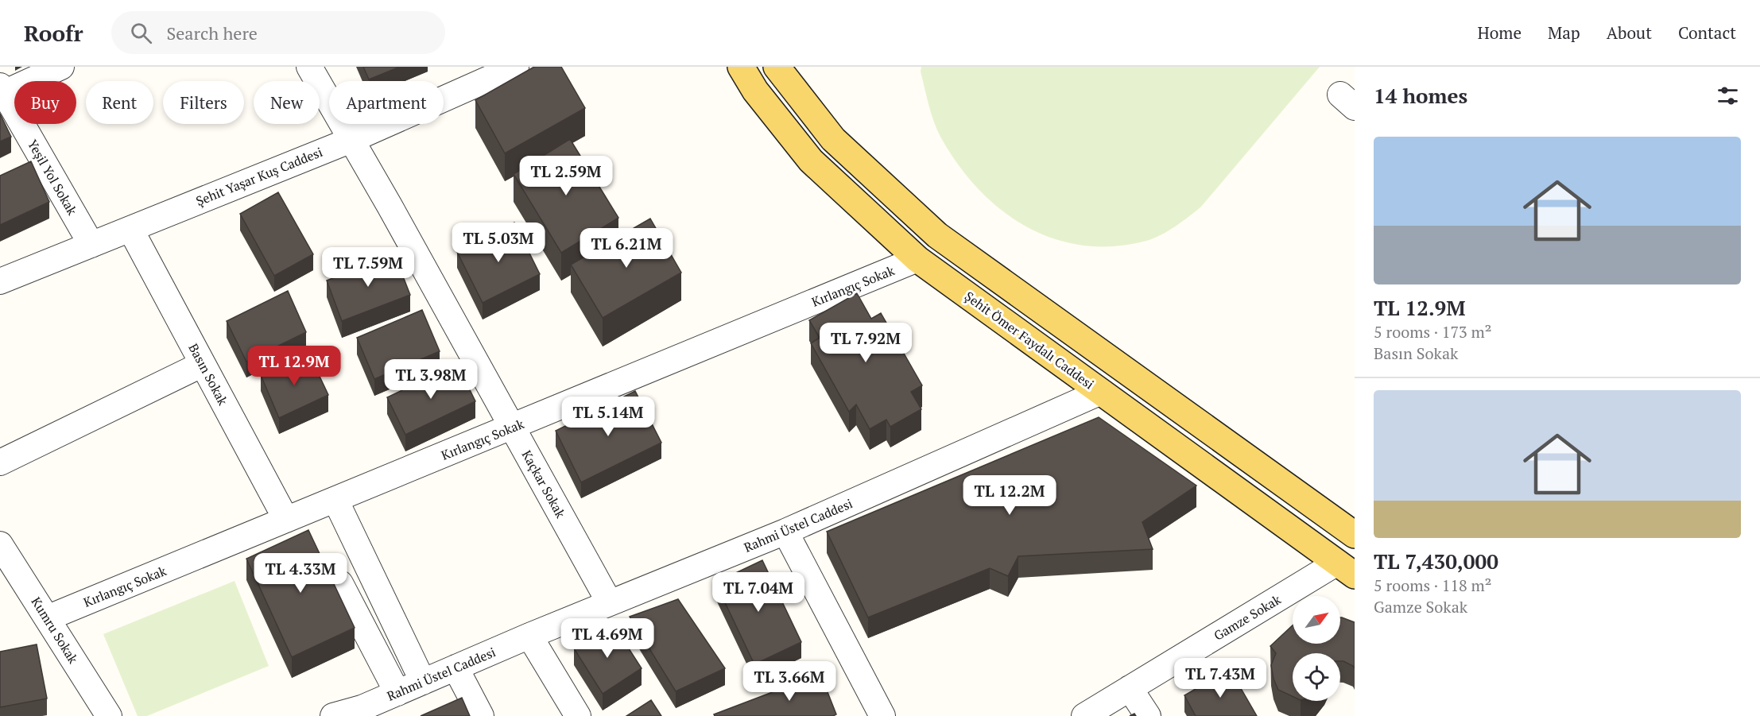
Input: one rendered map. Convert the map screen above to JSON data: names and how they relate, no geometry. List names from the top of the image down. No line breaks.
{"streets":{"main road":["Şehit Ömer Faydalı Caddesi"],"street":["Şehit Yaşar Kuş Caddesi","Yeşil Yol Sokak","Kırlangıç Sokak","Basın Sokak","Kaçkar Sokak","Rahmi Üstel Caddesi","Gamze Sokak","Kumru Sokak"]},"crossings":[["Şehit Yaşar Kuş Caddesi","Yeşil Yol Sokak"],["Şehit Yaşar Kuş Caddesi","Basın Sokak"],["Şehit Yaşar Kuş Caddesi","Kaçkar Sokak"],["Kırlangıç Sokak","Şehit Ömer Faydalı Caddesi"],["Kırlangıç Sokak","Basın Sokak"],["Kırlangıç Sokak","Kaçkar Sokak"],["Kırlangıç Sokak","Kumru Sokak"],["Şehit Ömer Faydalı Caddesi","Rahmi Üstel Caddesi"],["Şehit Ömer Faydalı Caddesi","Gamze Sokak"],["Kaçkar Sokak","Rahmi Üstel Caddesi"]],"north":"top right","page":{"header":"Roofr","search":"Search here","nav":["Home","Map","About","Contact"],"heading":"14 homes","chip":["Buy","Rent","Filters","New","Apartment"],"list":[{"name":"TL 12.9M","note":"5 rooms · 173 m² · Basın Sokak"},{"name":"TL 7,430,000","note":"5 rooms · 118 m² · Gamze Sokak"}],"price":["TL 2.59M","TL 5.03M","TL 6.21M","TL 7.59M","TL 7.92M","TL 12.9M","TL 3.98M","TL 5.14M","TL 12.2M","TL 4.33M","TL 7.04M","TL 4.69M","TL 7.43M","TL 3.66M"]}}
